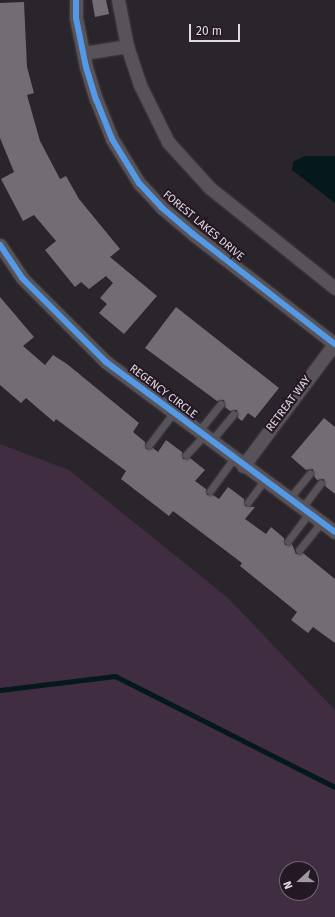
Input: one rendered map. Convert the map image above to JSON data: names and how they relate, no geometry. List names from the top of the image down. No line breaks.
{"streets":{"street":["FOREST LAKES DRIVE","REGENCY CIRCLE","RETREAT WAY"]},"crossings":[["FOREST LAKES DRIVE","RETREAT WAY"],["REGENCY CIRCLE","RETREAT WAY"]],"scale_bar":"20 m","north":"left"}
